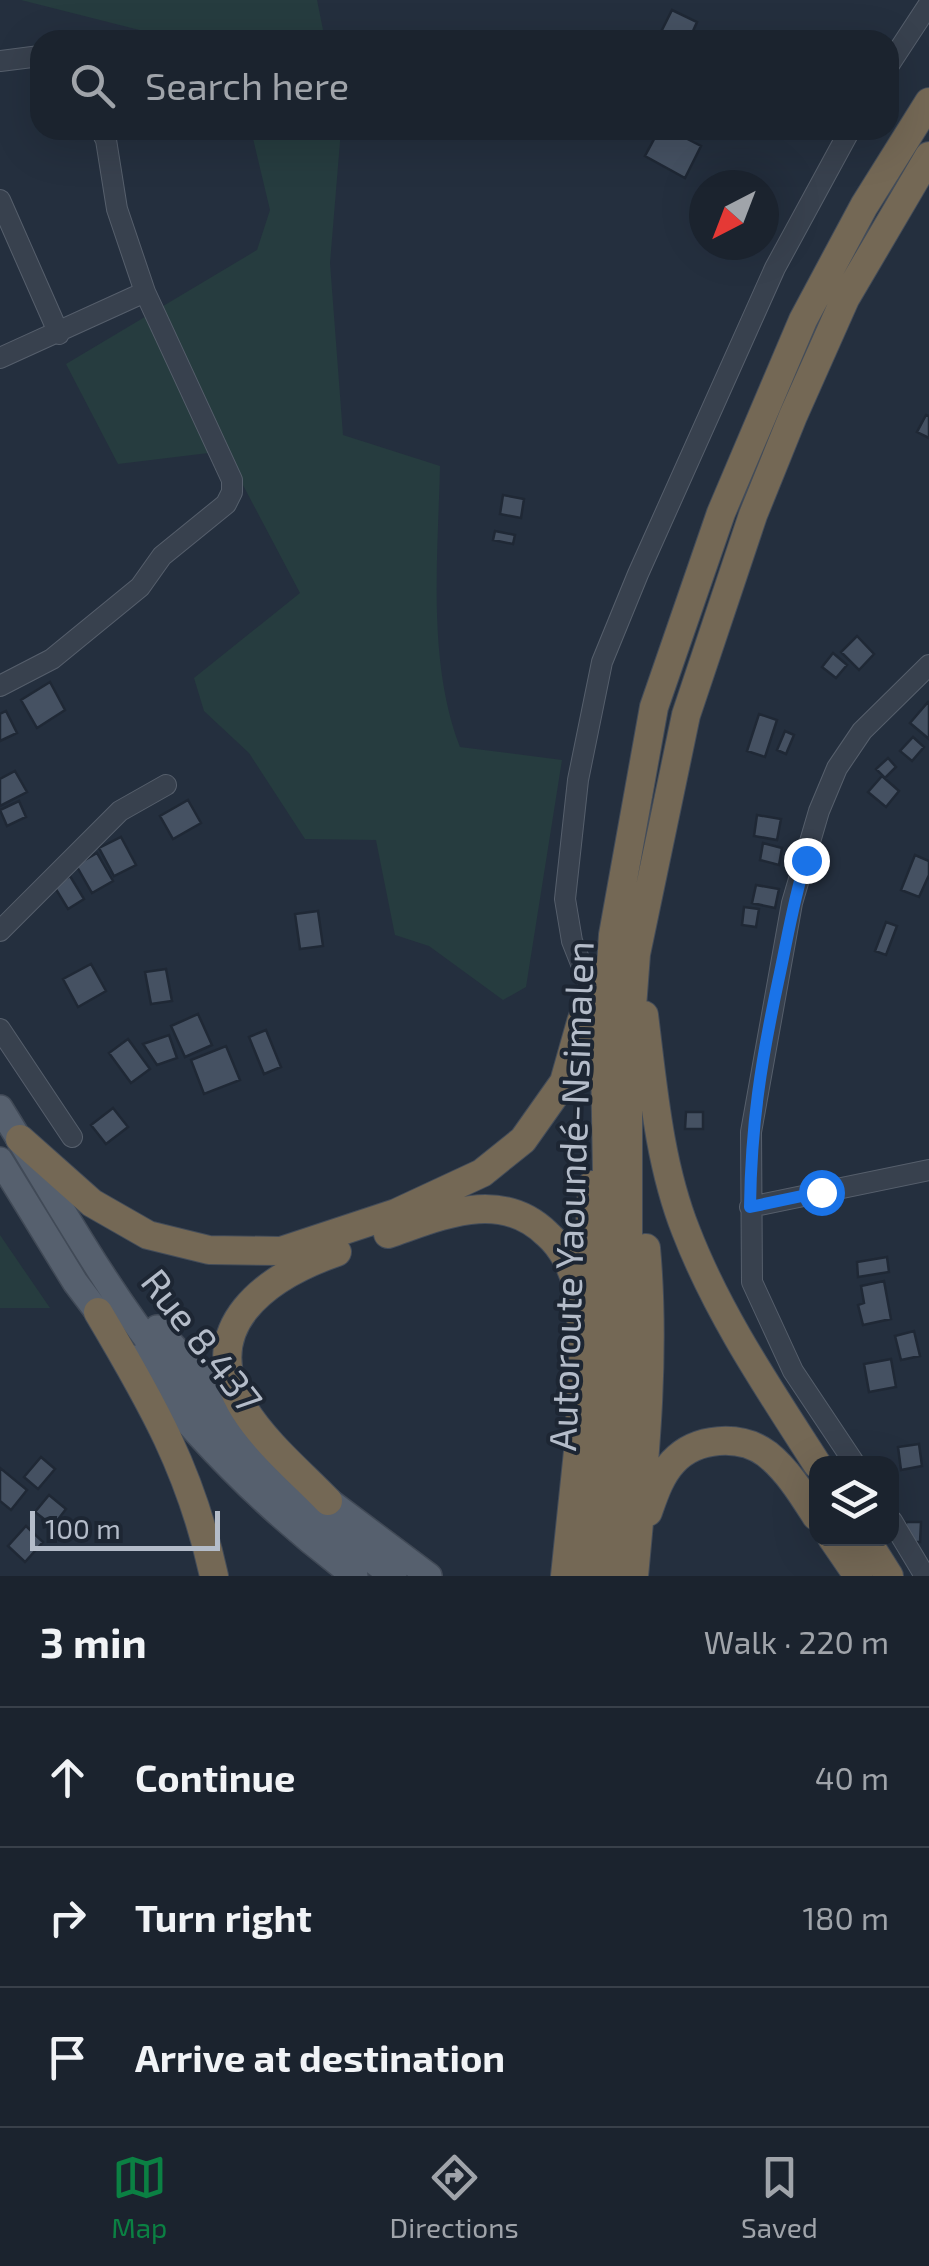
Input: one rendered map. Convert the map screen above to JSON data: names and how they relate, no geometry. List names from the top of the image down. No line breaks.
{"streets":{"highway":["Autoroute Yaoundé-Nsimalen"],"main road":["Rue 8.437"]},"scale_bar":"100 m","north":"bottom left","page":{"search":"Search here","scale":"100 m","heading":["3 min","Walk · 220 m"],"list":[["Continue","40 m"],["Turn right","180 m"],"Arrive at destination"],"nav":["Map","Directions","Saved"]}}
